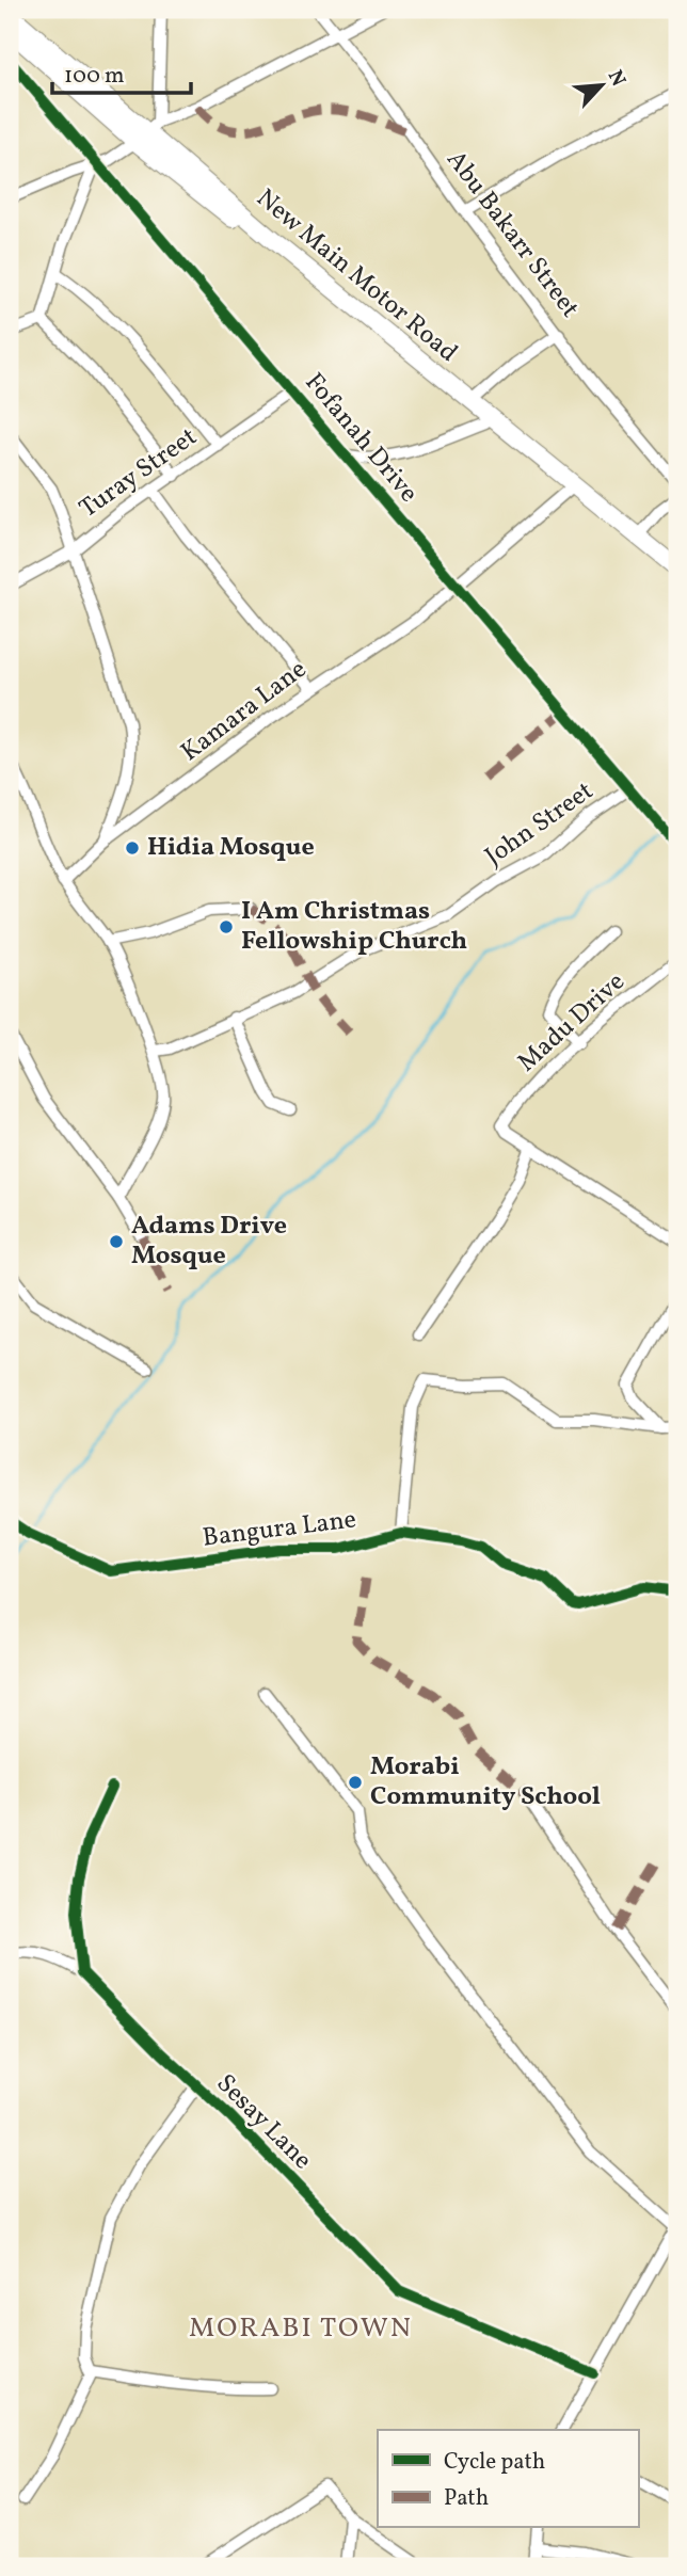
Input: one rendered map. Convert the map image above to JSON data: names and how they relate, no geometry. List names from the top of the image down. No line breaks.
{"streets":{"highway":["New Main Motor Road"],"street":["Abu Bakarr Street","Fofanah Drive","Turay Street","Kamara Lane","John Street","Madu Drive","Bangura Lane","Sesay Lane"]},"crossings":[["New Main Motor Road","Kamara Lane"],["Fofanah Drive","Turay Street"],["Fofanah Drive","Kamara Lane"],["Fofanah Drive","John Street"]],"districts":["MORABI TOWN"],"places":["Hidia Mosque","I Am Christmas Fellowship Church","Adams Drive Mosque","Morabi Community School"],"legend":["Cycle path","Path"],"scale_bar":"100 m","north":"top right"}
